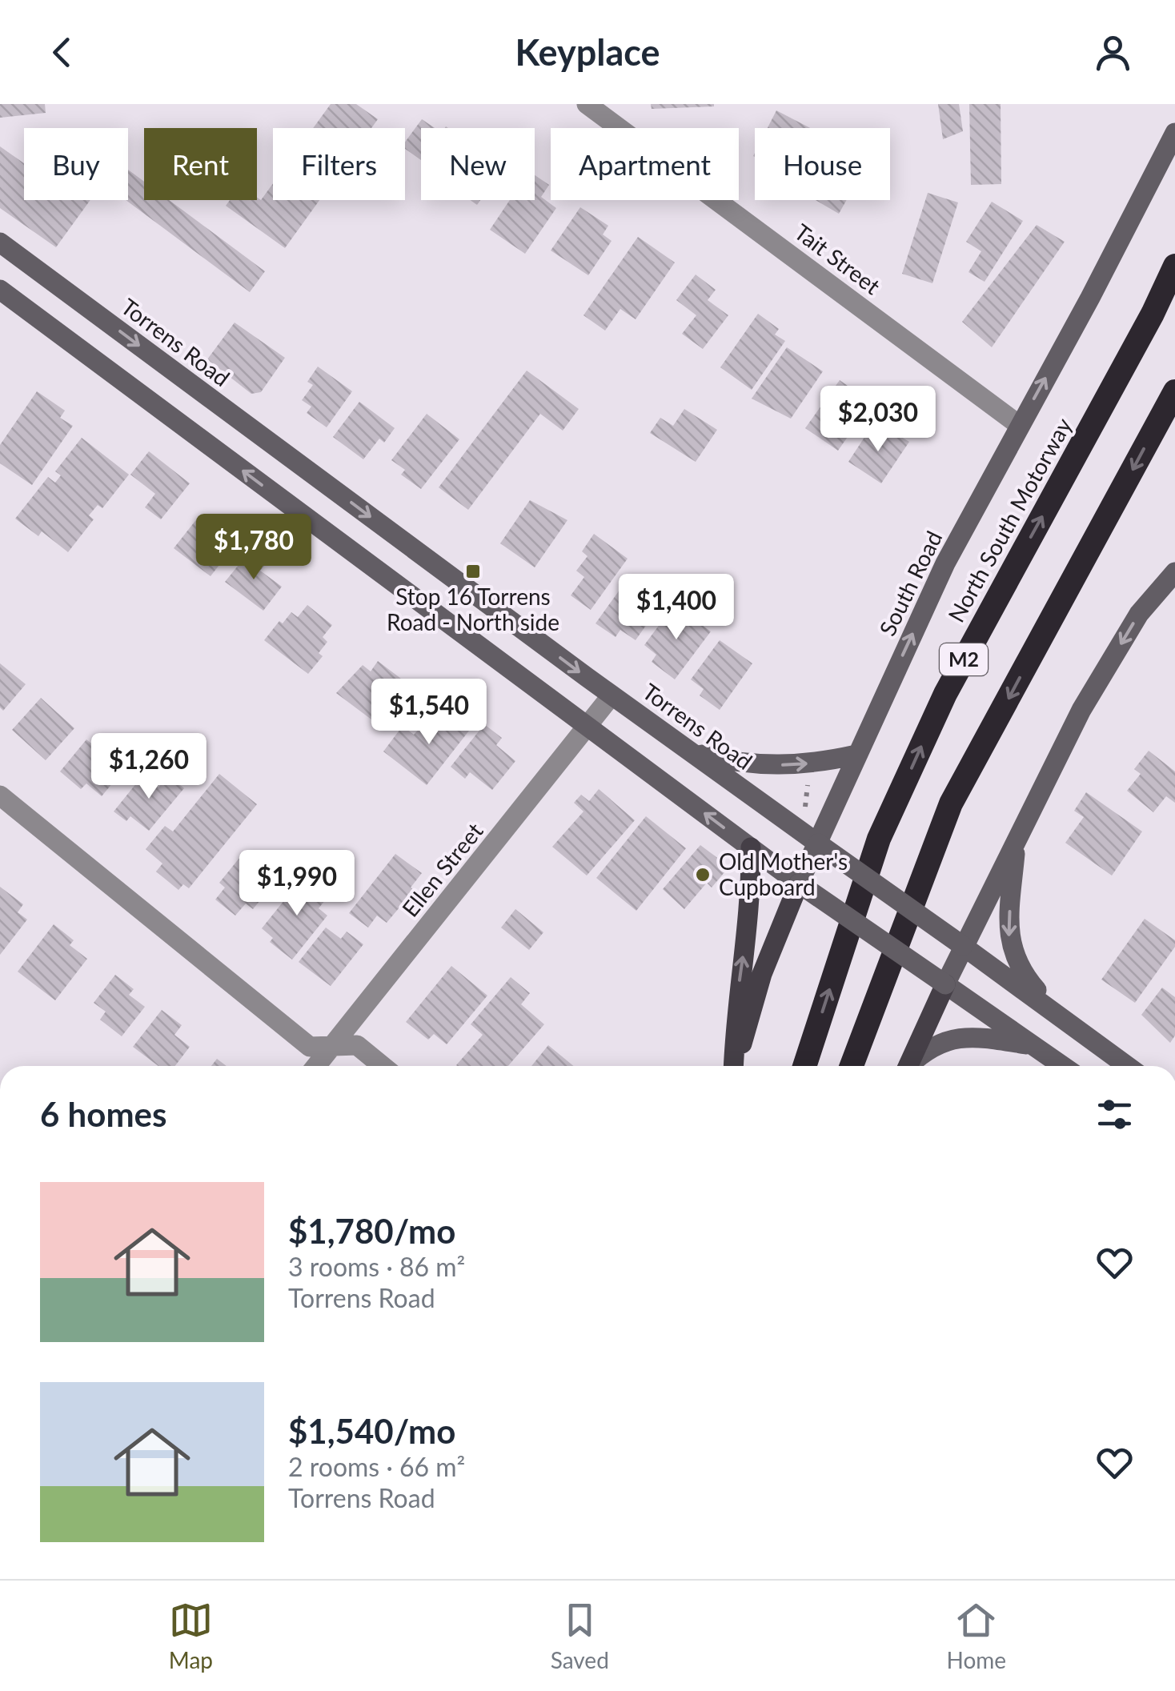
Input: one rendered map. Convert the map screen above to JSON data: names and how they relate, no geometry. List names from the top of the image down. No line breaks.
{"streets":{"highway":["North South Motorway","M2"],"main road":["Torrens Road","South Road"],"street":["Tait Street","Ellen Street"]},"crossings":[["Tait Street","South Road"],["Torrens Road","South Road"],["Torrens Road","Ellen Street"]],"one_way":["South Road"],"places":{"transit":["Stop 16 Torrens Road - North side"],"other":["Old Mother's Cupboard"]},"page":{"header":"Keyplace","chip":["Buy","Rent","Filters","New","Apartment","House"],"price":["$2,030","$1,780","$1,400","$1,540","$1,260","$1,990"],"heading":"6 homes","list":[{"name":"$1,780/mo","note":"3 rooms · 86 m² · Torrens Road"},{"name":"$1,540/mo","note":"2 rooms · 66 m² · Torrens Road"}],"tabs":["Map","Saved","Home"]}}
